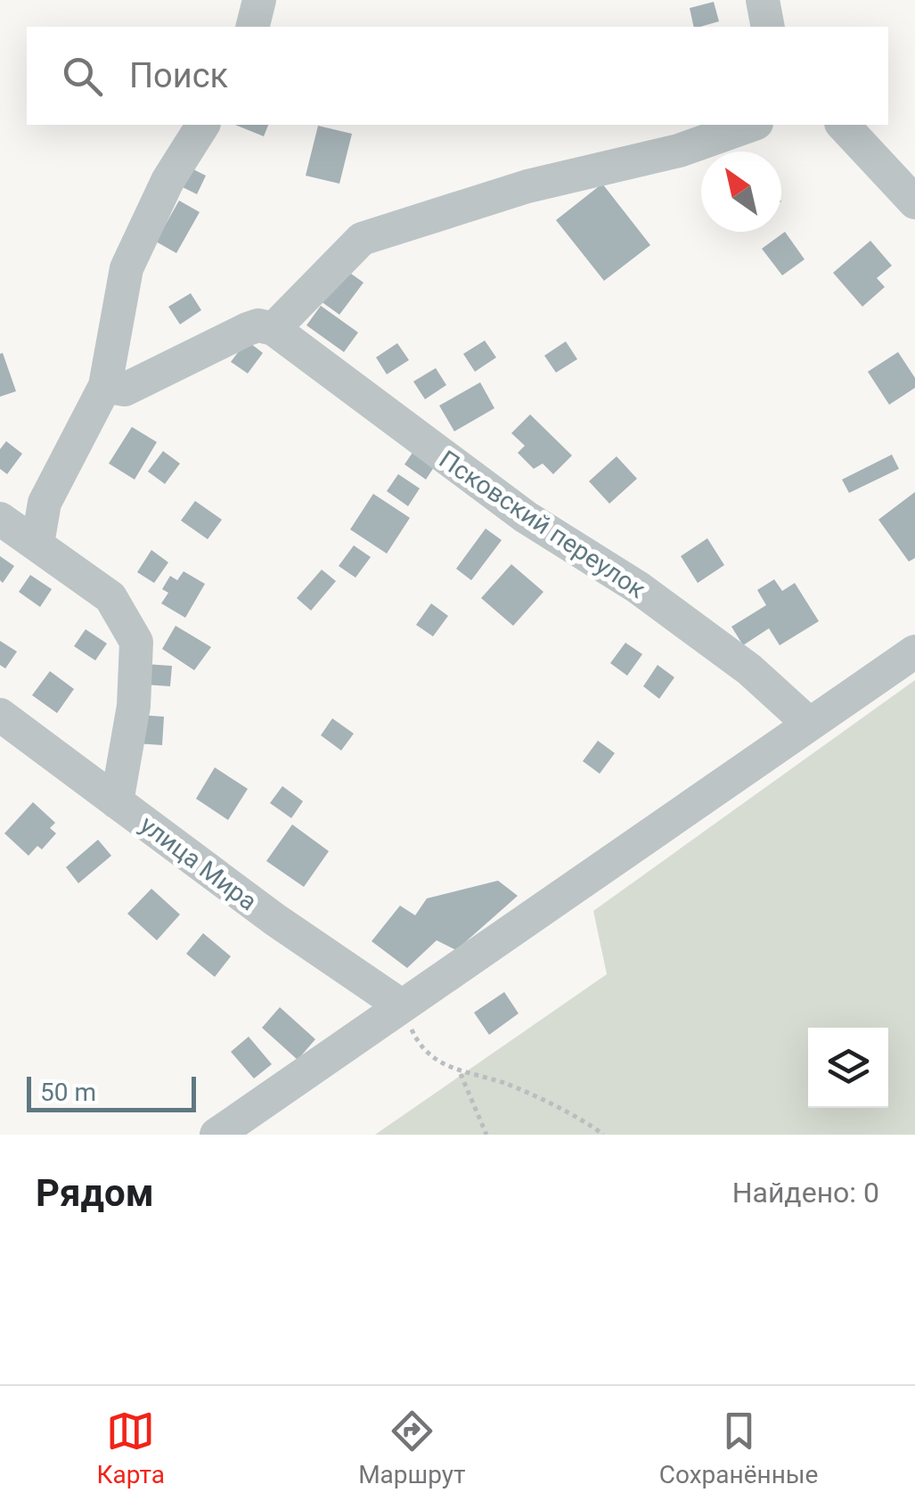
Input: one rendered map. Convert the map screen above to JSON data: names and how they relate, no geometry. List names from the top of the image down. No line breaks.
{"streets":{"street":["Псковский переулок","улица Мира"]},"scale_bar":"50 m","north":"top left","page":{"search":"Поиск","scale":"50 m","heading":["Рядом","Найдено: 0"],"nav":["Карта","Маршрут","Сохранённые"]}}
